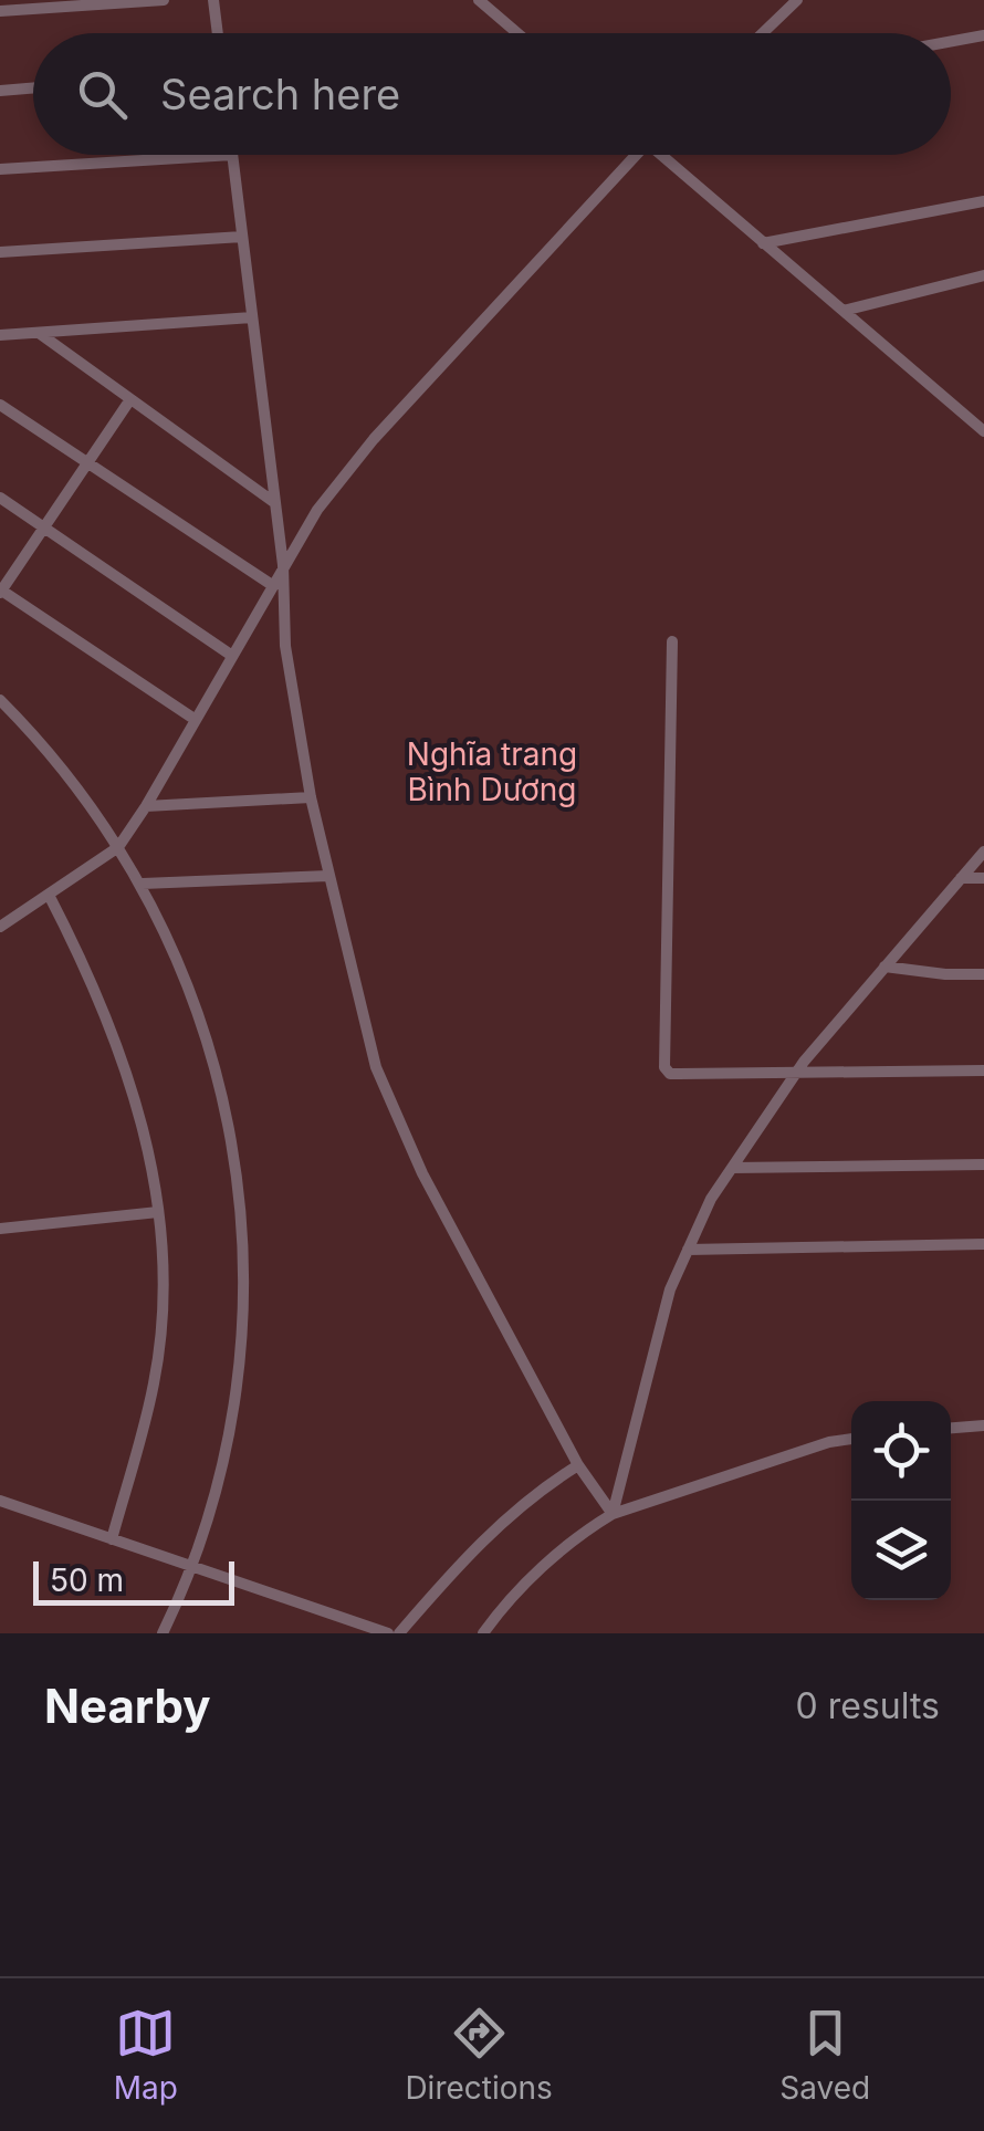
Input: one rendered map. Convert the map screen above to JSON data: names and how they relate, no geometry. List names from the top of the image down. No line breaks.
{"parks":["Nghĩa trang Bình Dương"],"scale_bar":"50 m","page":{"search":"Search here","scale":"50 m","heading":["Nearby","0 results"],"nav":["Map","Directions","Saved"]}}
